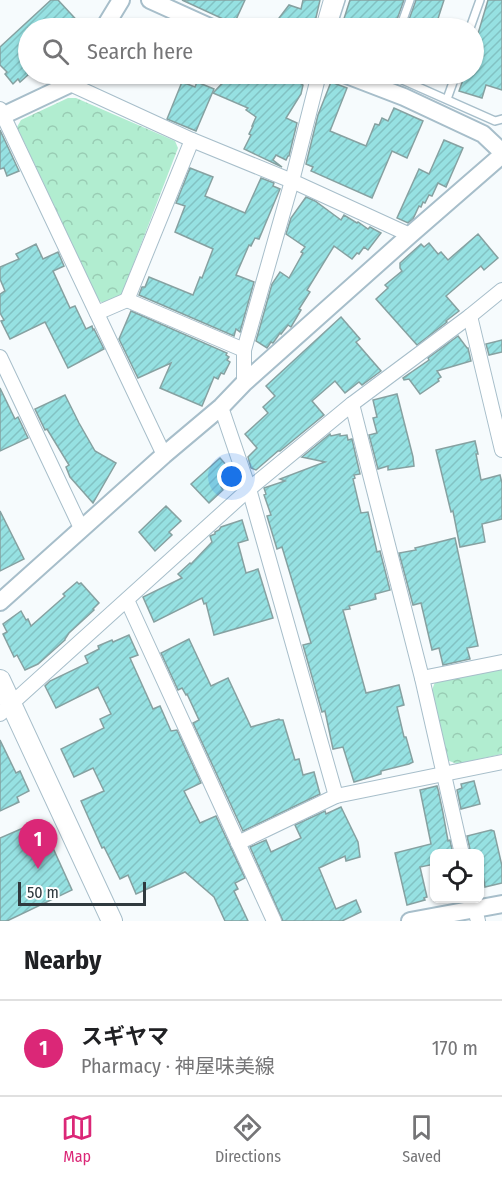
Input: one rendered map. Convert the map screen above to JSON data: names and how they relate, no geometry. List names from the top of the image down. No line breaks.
{"scale_bar":"50 m","page":{"search":"Search here","pins":"1","scale":"50 m","heading":"Nearby","list":[{"mark":"1","name":"スギヤマ","note":"Pharmacy · 神屋味美線","value":"170 m"}],"nav":["Map","Directions","Saved"]}}
